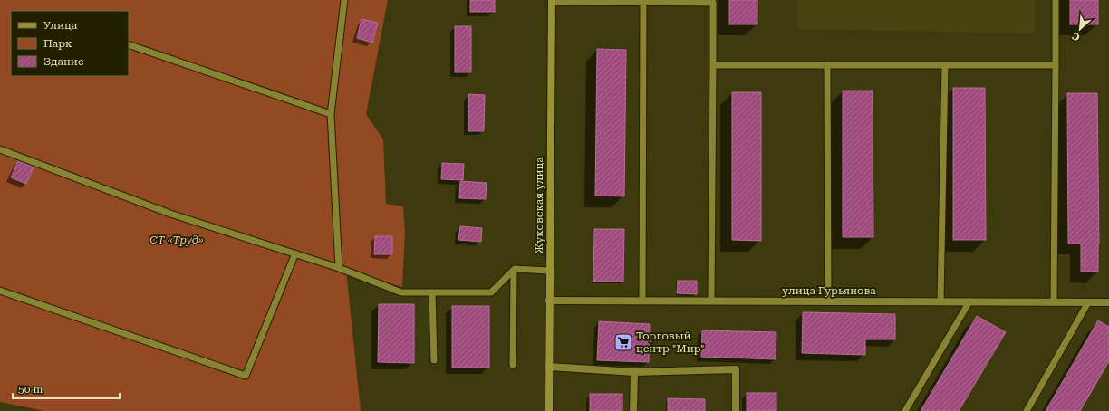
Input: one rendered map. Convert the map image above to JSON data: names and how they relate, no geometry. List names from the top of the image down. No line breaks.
{"streets":{"main road":["Жуковская улица"],"street":["улица Гурьянова"]},"crossings":[["Жуковская улица","улица Гурьянова"]],"parks":["СТ «Труд»"],"places":{"supermarket":["Торговый центр \"Мир\""]},"legend":["Улица","Парк","Здание"],"scale_bar":"50 m","north":"bottom left"}
